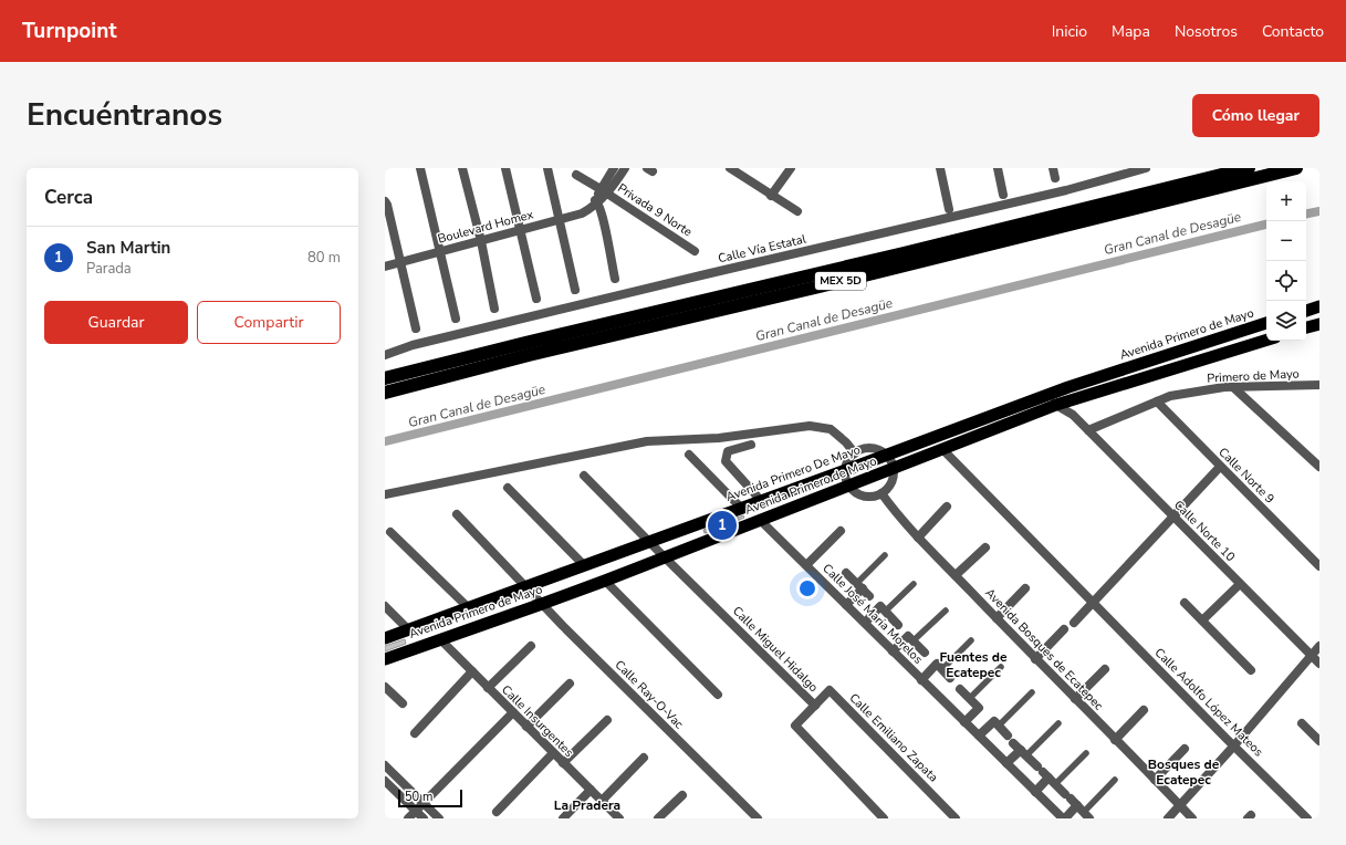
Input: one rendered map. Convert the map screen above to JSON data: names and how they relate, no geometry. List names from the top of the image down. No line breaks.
{"streets":{"highway":["MEX 5D","Avenida Primero de Mayo","Avenida Primero De Mayo"],"street":["Privada 9 Norte","Boulevard Homex","Calle Vía Estatal","Primero de Mayo","Calle Norte 9","Calle Norte 10","Calle José María Morelos","Calle Miguel Hidalgo","Avenida Bosques de Ecatepec","Calle Ray-O-Vac","Calle Adolfo López Mateos","Calle Insurgentes","Calle Emiliano Zapata"]},"crossings":[["Privada 9 Norte","Boulevard Homex"],["Avenida Primero de Mayo","Avenida Primero De Mayo"],["Avenida Primero de Mayo","Calle Norte 10"],["Avenida Primero de Mayo","Calle José María Morelos"],["Avenida Primero de Mayo","Calle Miguel Hidalgo"],["Avenida Primero de Mayo","Calle Ray-O-Vac"],["Avenida Primero de Mayo","Calle Adolfo López Mateos"],["Avenida Primero de Mayo","Calle Insurgentes"],["Primero de Mayo","Calle Norte 9"],["Primero de Mayo","Calle Norte 10"],["Avenida Primero De Mayo","Calle Norte 10"],["Avenida Primero De Mayo","Calle Miguel Hidalgo"],["Avenida Primero De Mayo","Calle Ray-O-Vac"],["Calle Miguel Hidalgo","Calle Emiliano Zapata"]],"districts":["Fuentes de Ecatepec","Bosques de Ecatepec","La Pradera"],"water":["Gran Canal de Desagüe"],"scale_bar":"50 m","page":{"header":"Turnpoint","nav":["Inicio","Mapa","Nosotros","Contacto"],"title":"Encuéntranos","buttons":["Cómo llegar",["Guardar","Compartir"]],"heading":"Cerca","map_buttons":["+","−"],"list":[{"mark":"1","name":"San Martin","note":"Parada","value":"80 m"}],"pins":"1","scale":"50 m"}}
